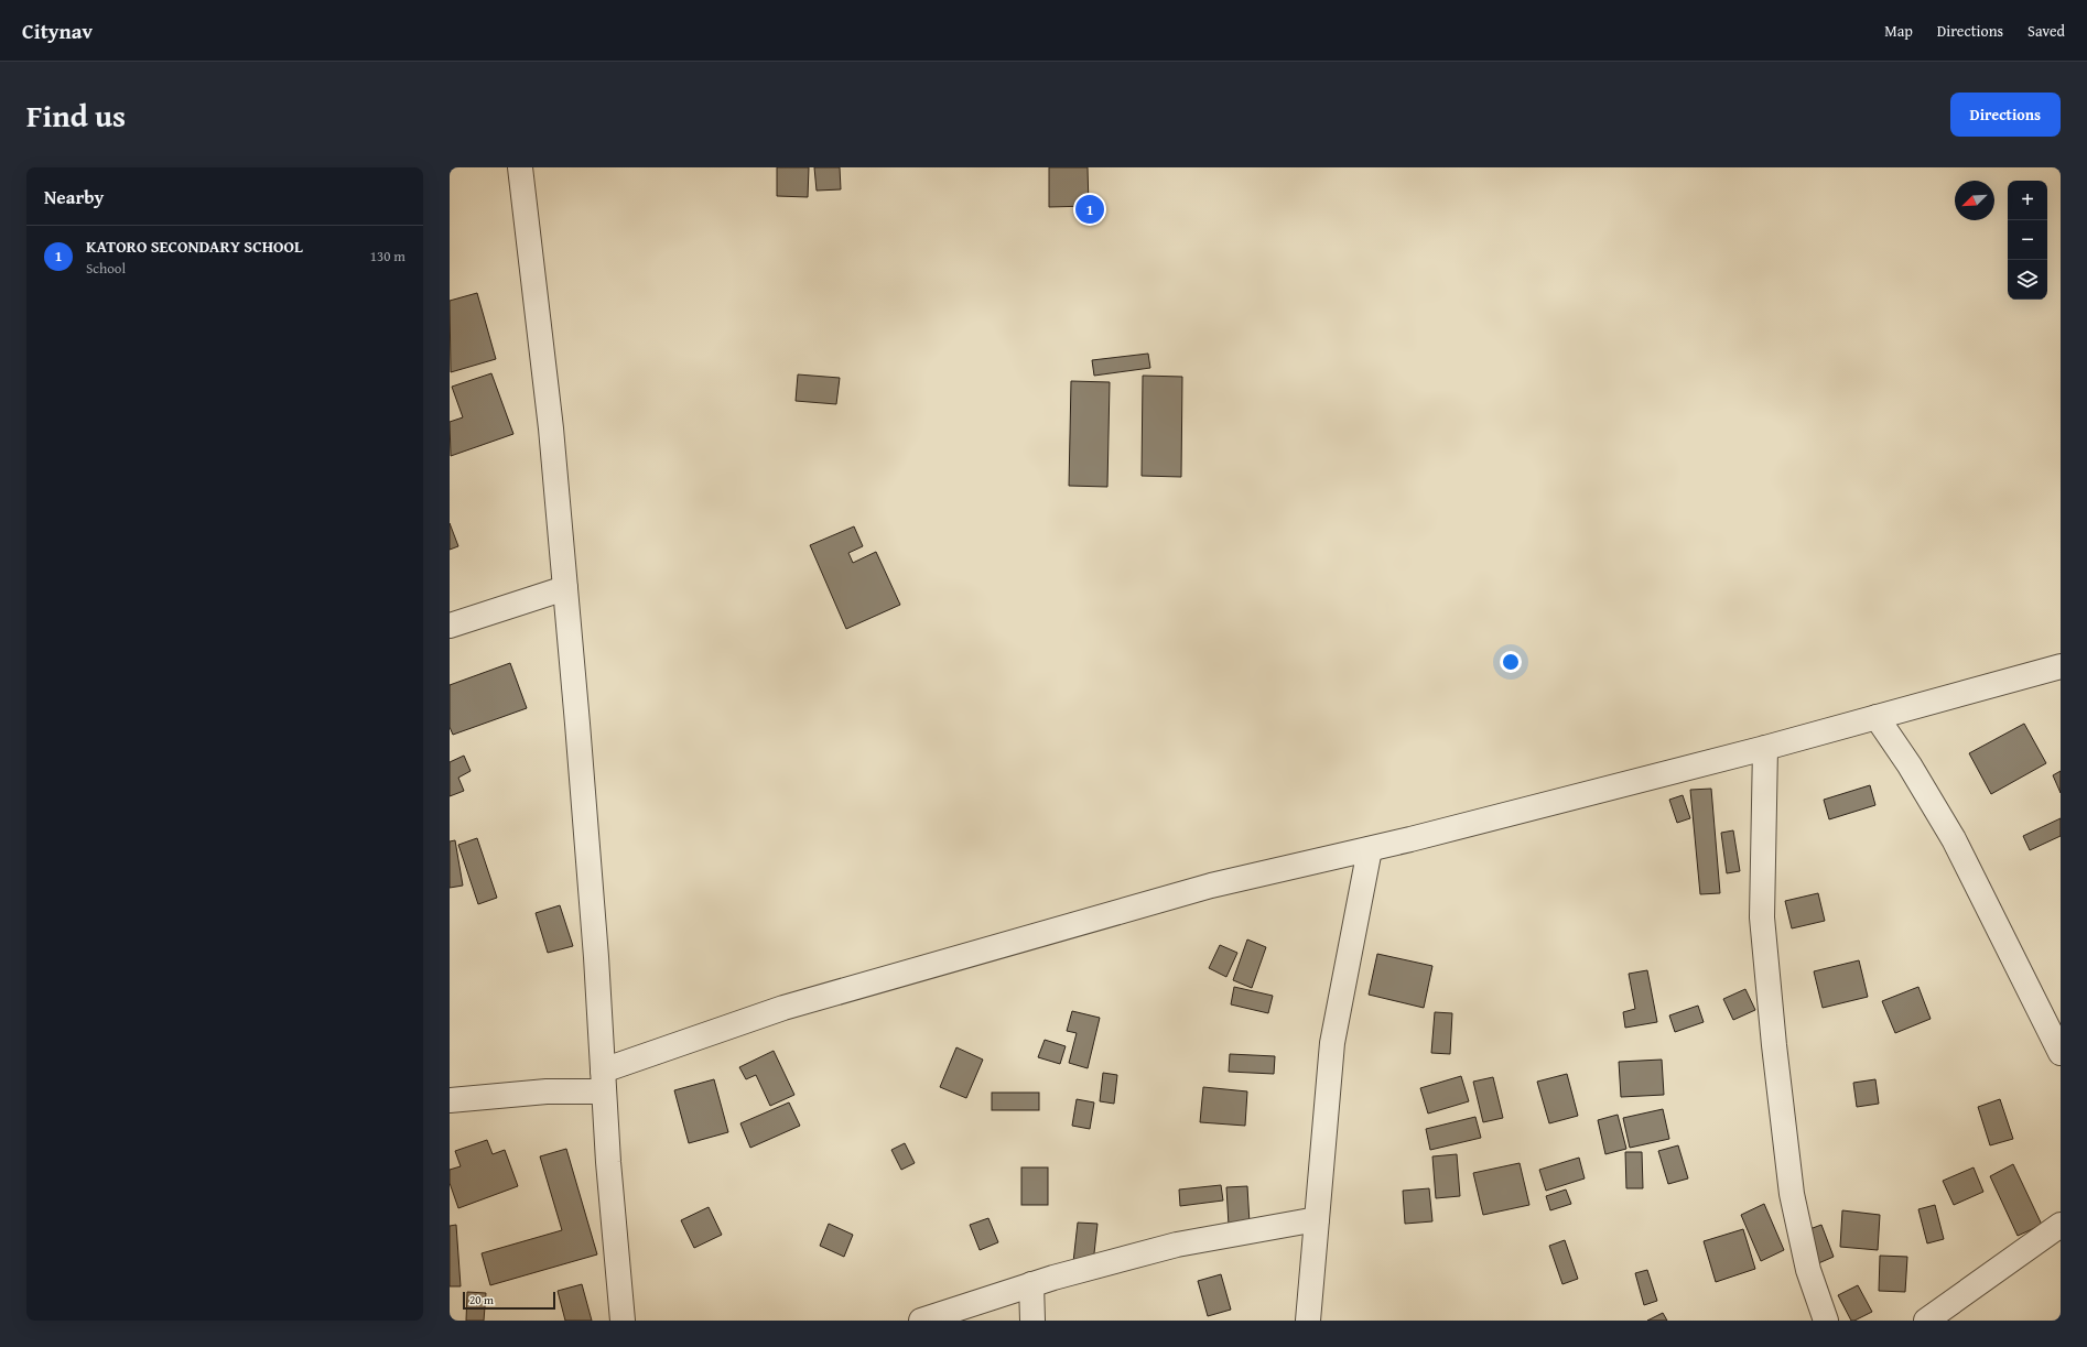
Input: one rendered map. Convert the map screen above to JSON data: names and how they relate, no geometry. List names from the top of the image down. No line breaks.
{"scale_bar":"20 m","north":"bottom left","page":{"header":"Citynav","nav":["Map","Directions","Saved"],"title":"Find us","buttons":"Directions","heading":"Nearby","map_buttons":["+","−"],"pins":"1","list":[{"mark":"1","name":"KATORO SECONDARY SCHOOL","note":"School","value":"130 m"}],"scale":"20 m"}}
